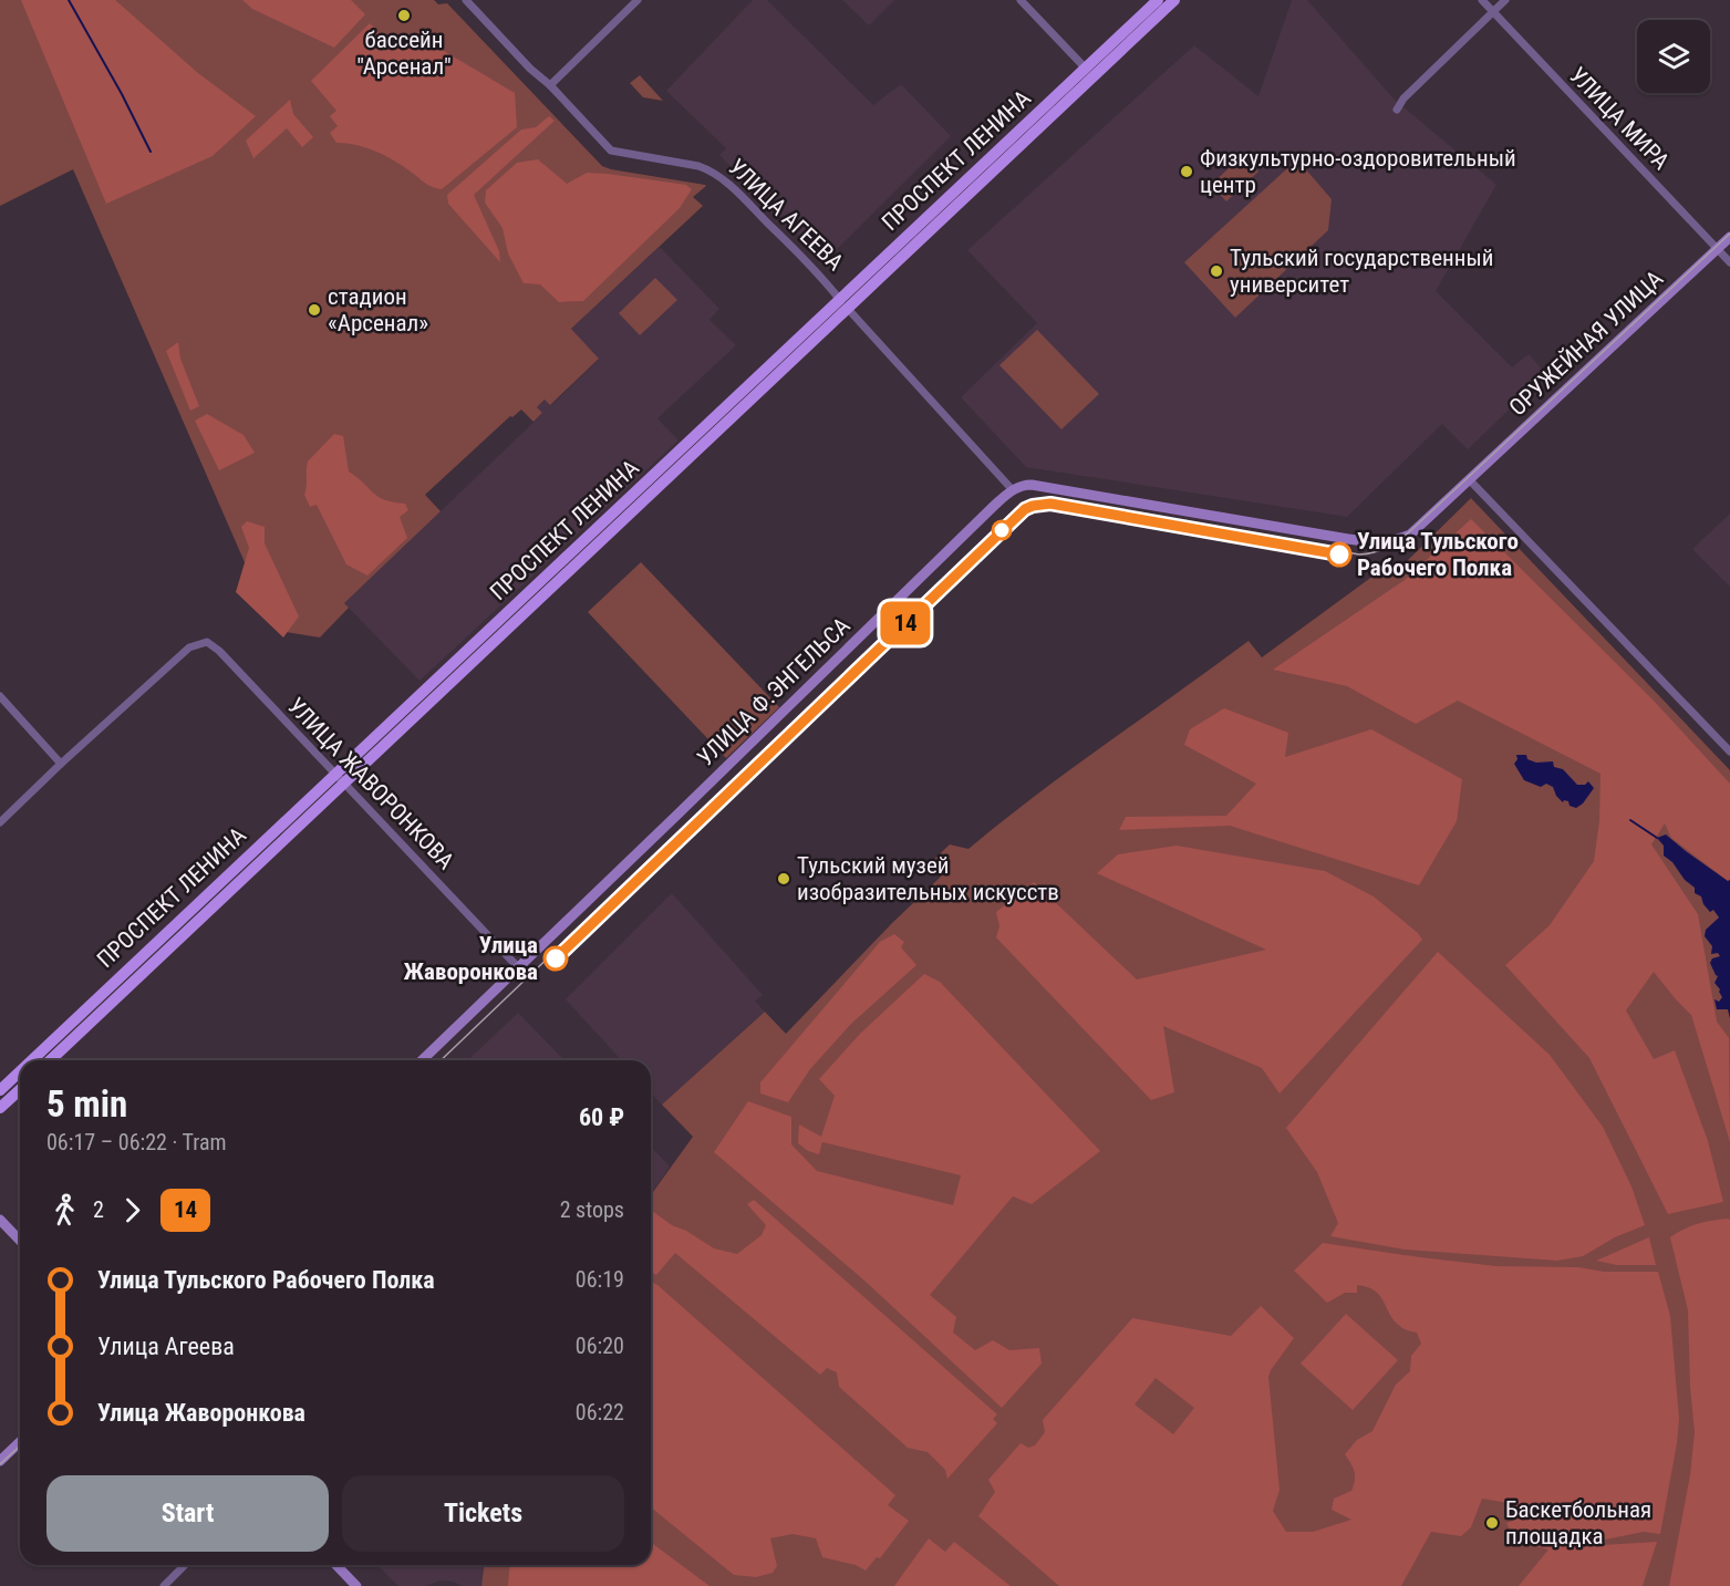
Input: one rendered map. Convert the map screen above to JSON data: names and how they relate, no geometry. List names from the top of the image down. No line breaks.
{"streets":{"main road":["ПРОСПЕКТ ЛЕНИНА"],"street":["УЛИЦА МИРА","УЛИЦА АГЕЕВА","ОРУЖЕЙНАЯ УЛИЦА","УЛИЦА Ф.ЭНГЕЛЬСА","УЛИЦА ЖАВОРОНКОВА"]},"crossings":[["УЛИЦА МИРА","ОРУЖЕЙНАЯ УЛИЦА"],["ПРОСПЕКТ ЛЕНИНА","УЛИЦА АГЕЕВА"],["ПРОСПЕКТ ЛЕНИНА","УЛИЦА ЖАВОРОНКОВА"],["УЛИЦА АГЕЕВА","УЛИЦА Ф.ЭНГЕЛЬСА"],["УЛИЦА Ф.ЭНГЕЛЬСА","УЛИЦА ЖАВОРОНКОВА"]],"places":["бассейн \"Арсенал\"","Физкультурно-оздоровительный центр","Тульский государственный университет","стадион «Арсенал»","Улица Тульского Рабочего Полка","Тульский музей изобразительных искусств","Улица Жаворонкова","Баскетбольная площадка"],"lines":["tram line 14"],"page":{"on_map":"14","heading":["5 min","06:17 – 06:22 · Tram","60 ₽"],"legs":["2","14","2 stops"],"list":[{"name":"Улица Тульского Рабочего Полка","value":"06:19"},{"name":"Улица Агеева","value":"06:20"},{"name":"Улица Жаворонкова","value":"06:22"}],"buttons":["Start","Tickets"]}}
